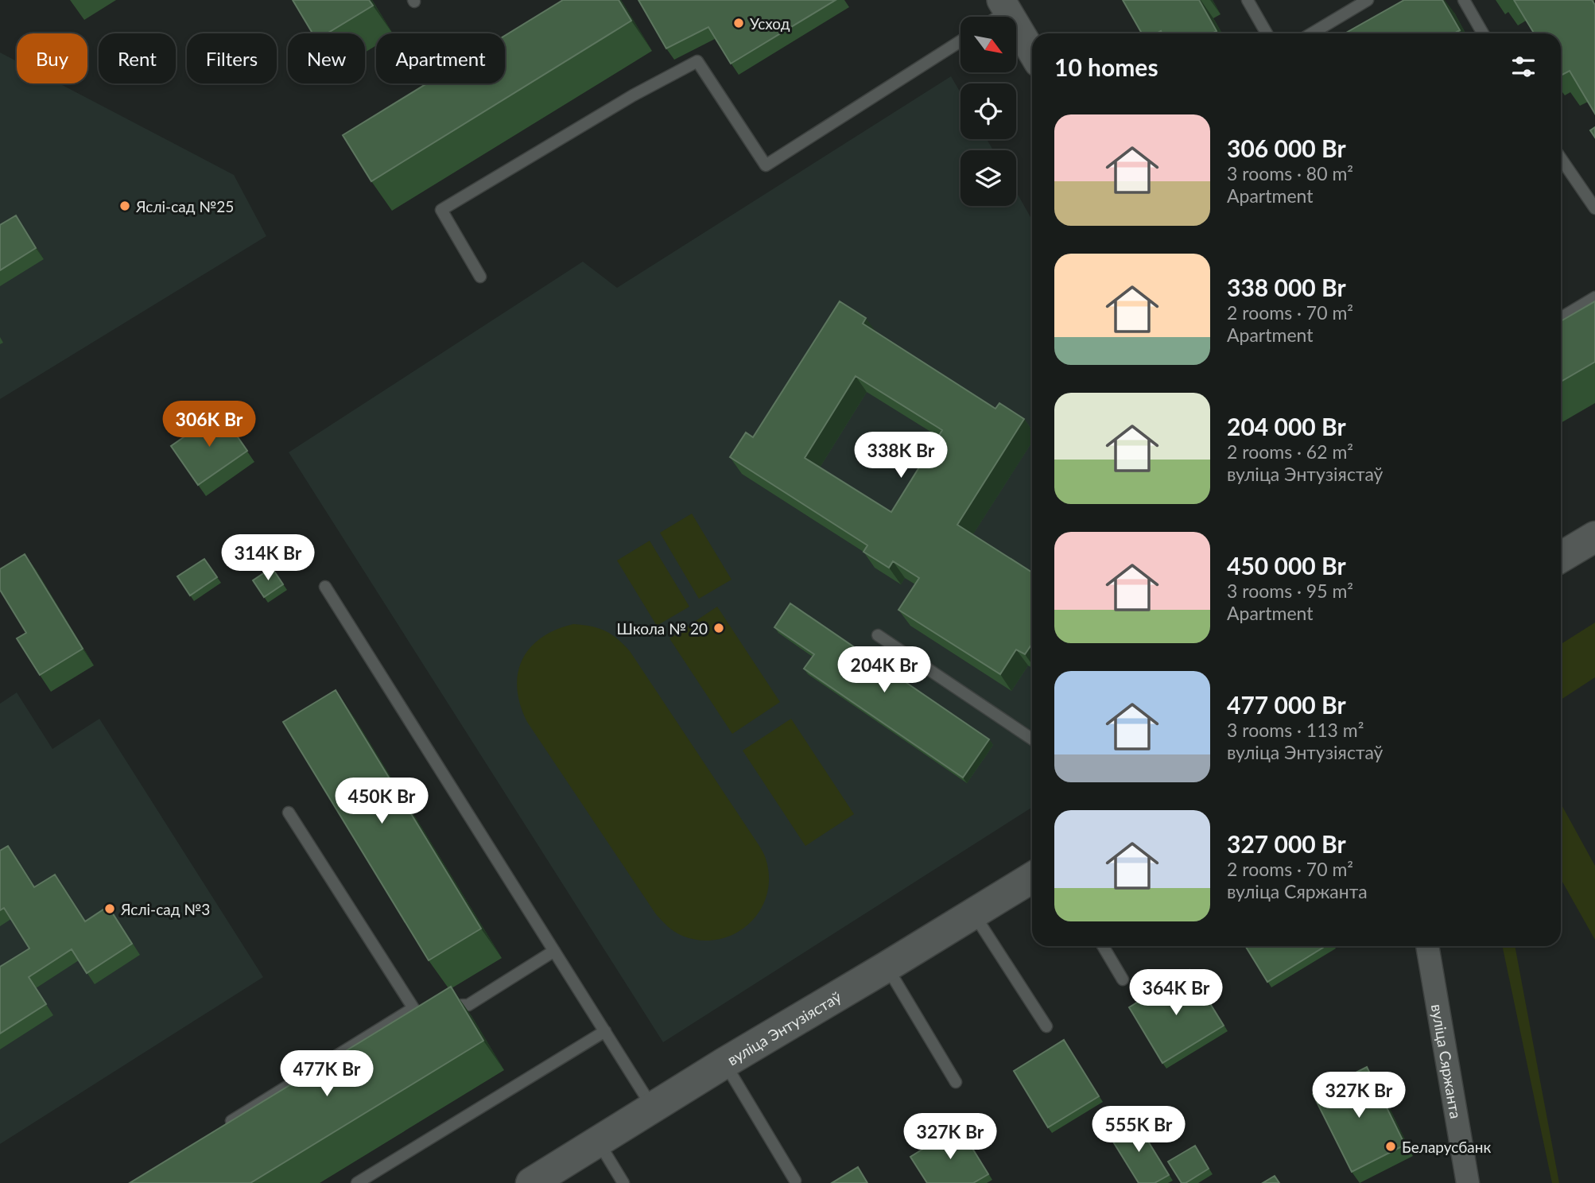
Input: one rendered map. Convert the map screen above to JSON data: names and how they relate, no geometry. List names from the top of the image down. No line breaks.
{"streets":{"main road":["вуліца Энтузіястаў"],"street":["вуліца Сяржанта"]},"places":["Усход","Яслі-сад №25","Школа № 20","Яслі-сад №3","Беларусбанк"],"north":"bottom right","page":{"chip":["Buy","Rent","Filters","New","Apartment"],"heading":"10 homes","list":[{"name":"306 000 Br","note":"3 rooms · 80 m² · Apartment"},{"name":"338 000 Br","note":"2 rooms · 70 m² · Apartment"},{"name":"204 000 Br","note":"2 rooms · 62 m² · вуліца Энтузіястаў"},{"name":"450 000 Br","note":"3 rooms · 95 m² · Apartment"},{"name":"477 000 Br","note":"3 rooms · 113 m² · вуліца Энтузіястаў"},{"name":"327 000 Br","note":"2 rooms · 70 m² · вуліца Сяржанта"}],"price":["306K Br","338K Br","314K Br","204K Br","450K Br","364K Br","477K Br","327K Br","555K Br","327K Br"]}}
